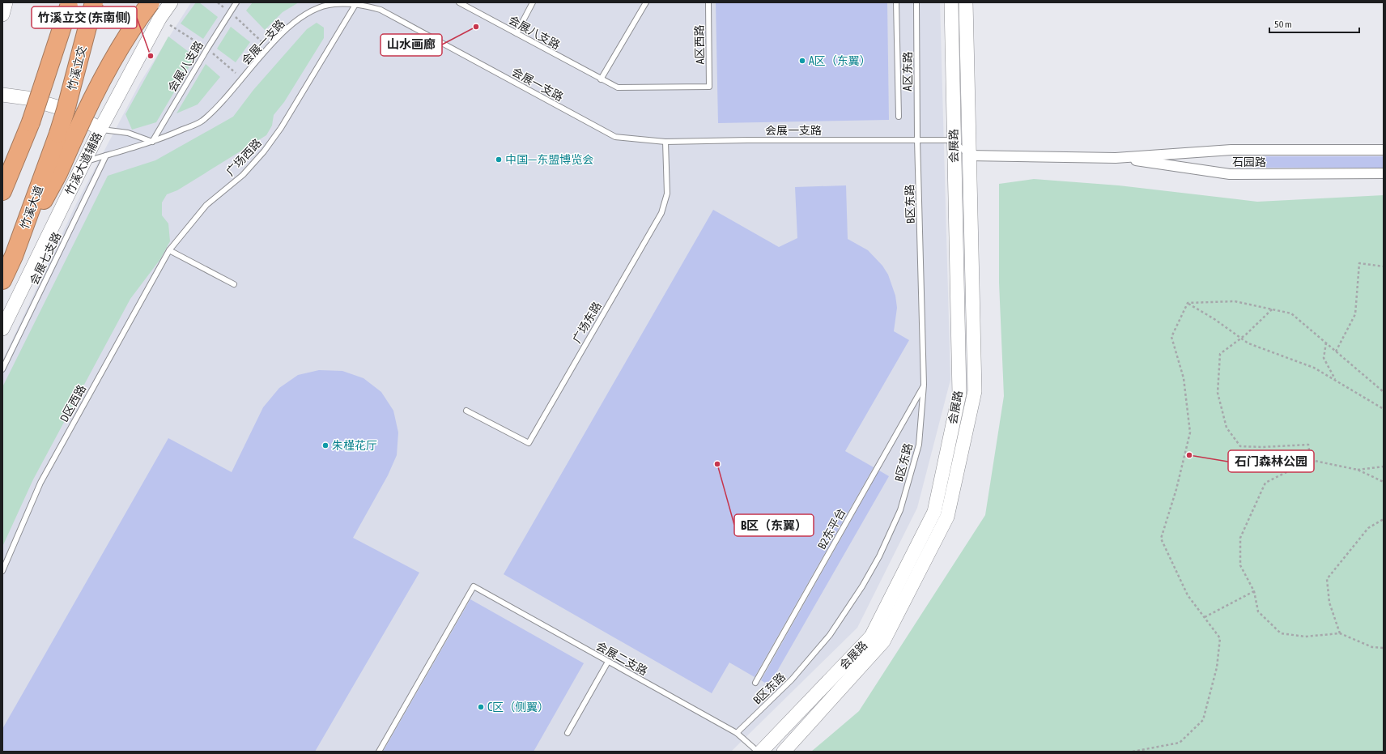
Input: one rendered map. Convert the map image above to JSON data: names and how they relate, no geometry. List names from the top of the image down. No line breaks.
{"streets":{"highway":["竹溪立交"],"main road":["会展路","竹溪大道辅路"],"street":["石园路"],"lane":["会展八支路","会展一支路","A区西路","A区东路","广场西路","B区东路","会展七支路","广场东路","D区西路","B2东平台","会展二支路"]},"crossings":[["会展八支路","会展一支路"],["会展八支路","A区西路"],["会展一支路","A区东路"],["会展一支路","会展路"],["会展一支路","广场西路"],["会展一支路","竹溪大道辅路"],["会展一支路","B区东路"],["会展一支路","会展七支路"],["会展一支路","广场东路"],["A区东路","B区东路"],["会展路","石园路"],["广场西路","D区西路"],["B区东路","B2东平台"],["B区东路","会展二支路"]],"places":["山水画廊","竹溪立交 (东南侧)","A区（东翼）","中国—东盟博览会","朱槿花厅","石门森林公园","B区（东翼）","C区（侧翼）"],"scale_bar":"50 m"}
